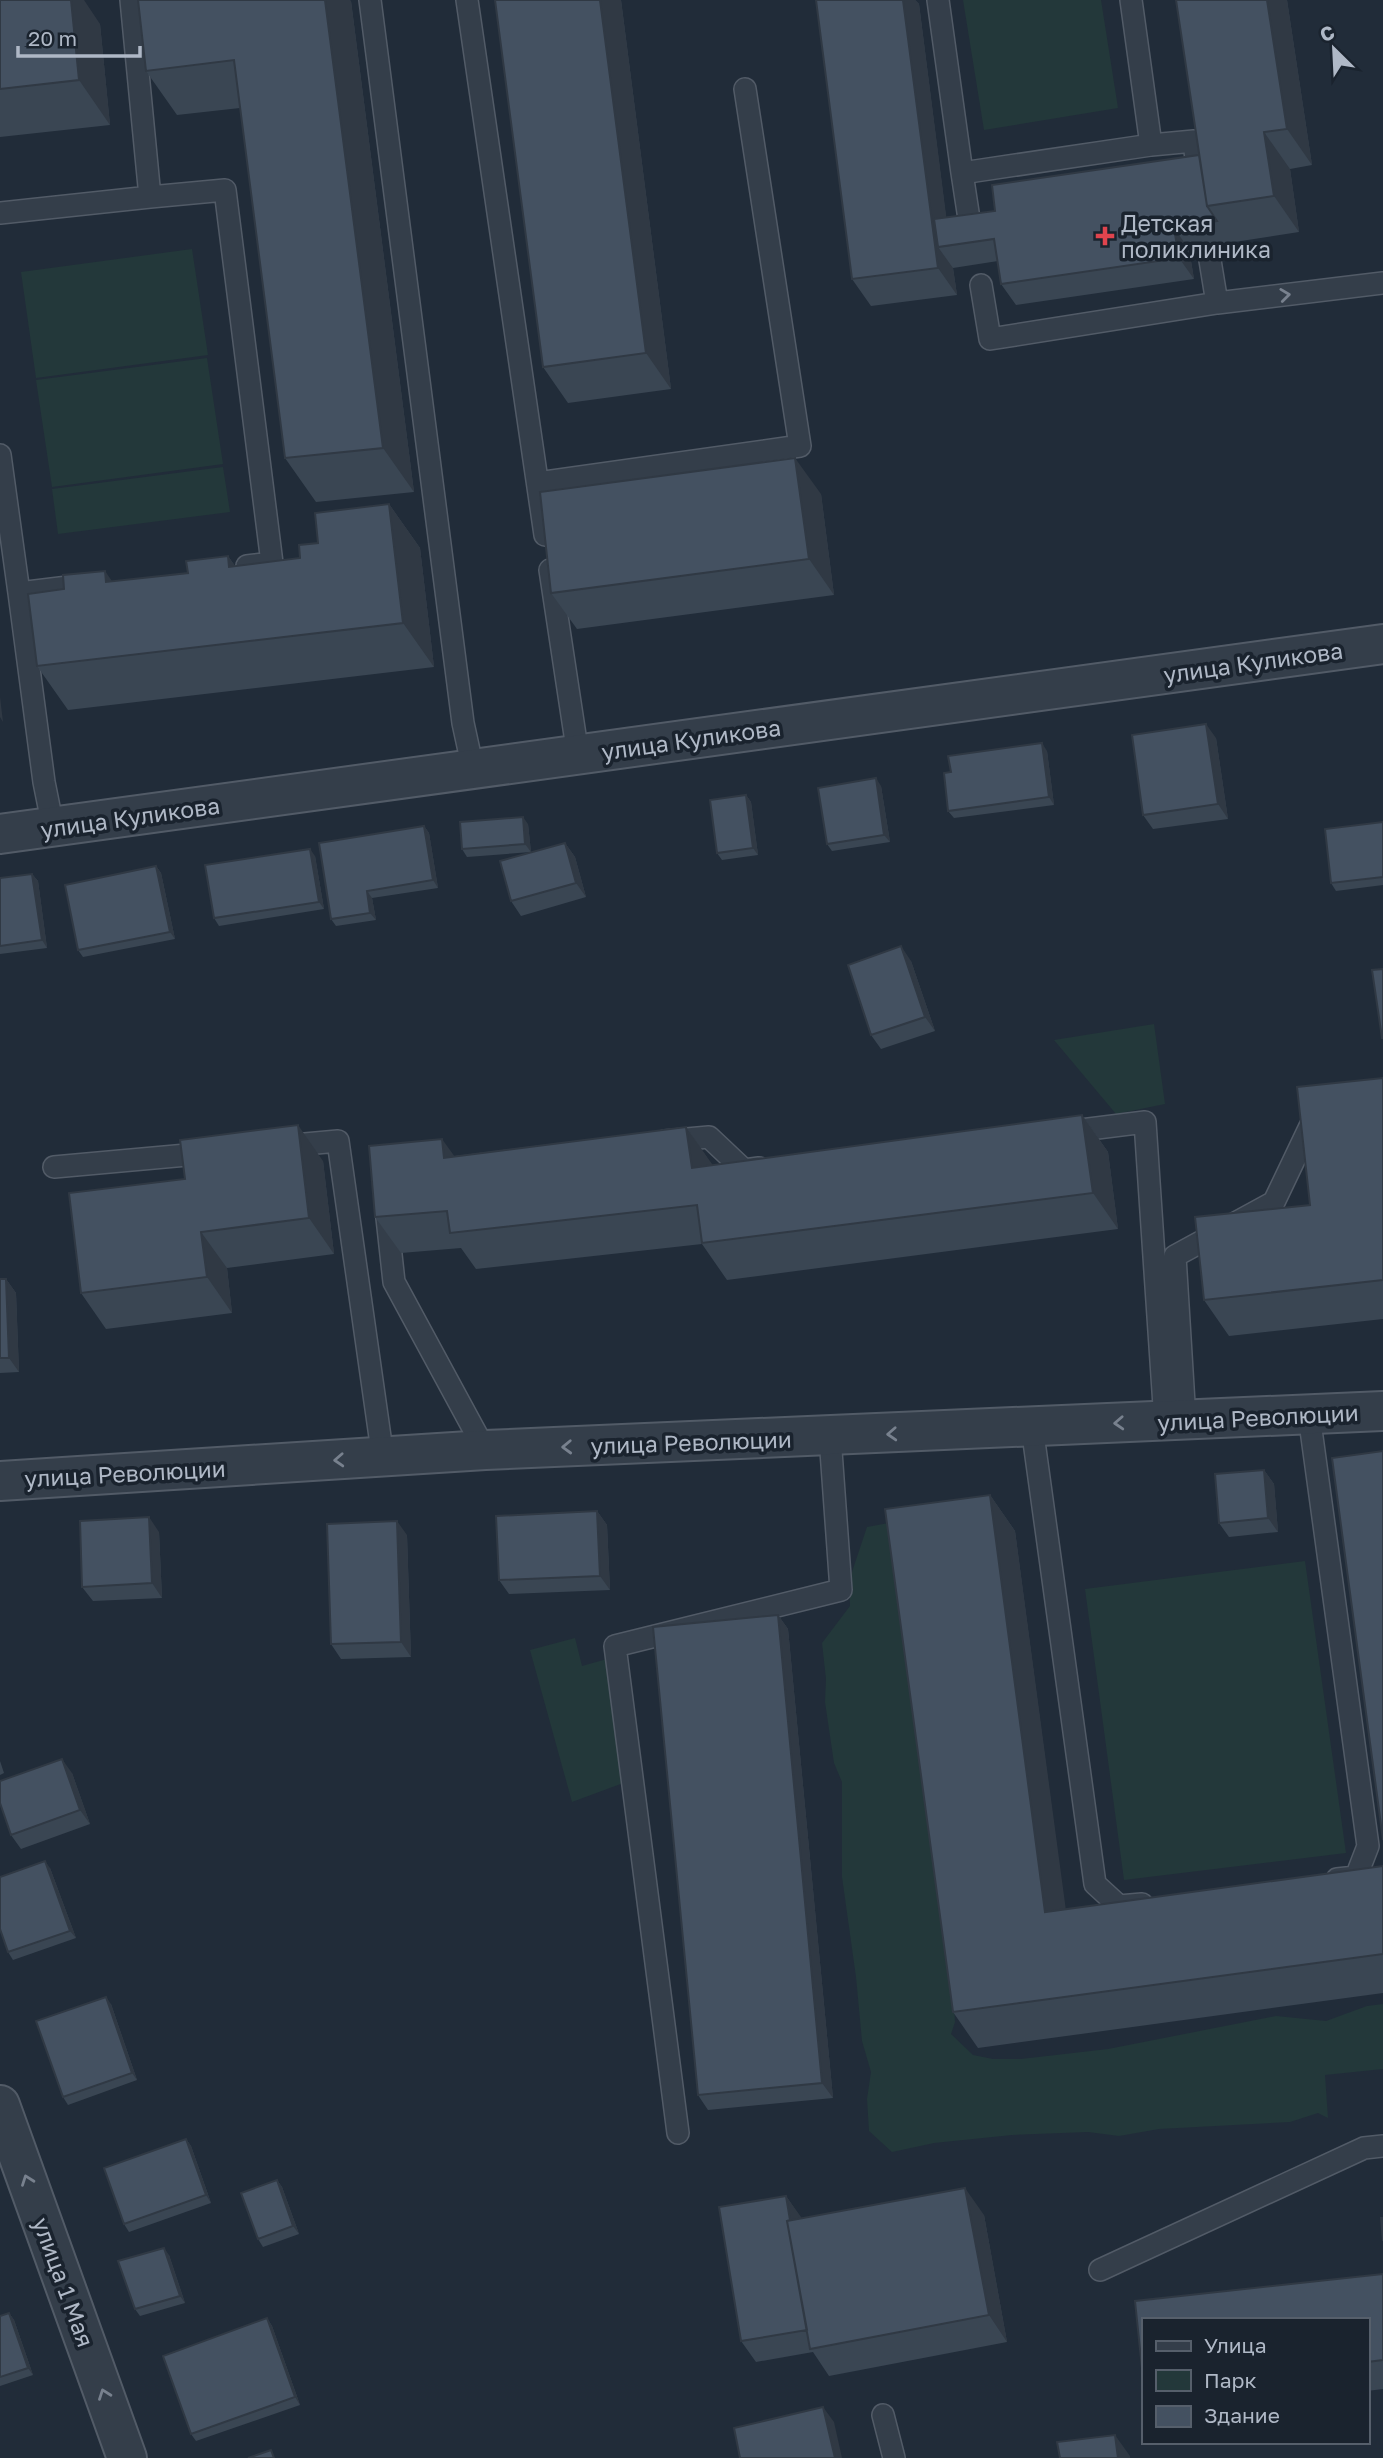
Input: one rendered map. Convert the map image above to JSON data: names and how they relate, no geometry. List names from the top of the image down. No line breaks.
{"streets":{"street":["улица Куликова","улица Революции","улица 1 Мая"]},"one_way":["улица Революции","улица 1 Мая"],"places":{"health":["Детская поликлиника"]},"legend":["Улица","Парк","Здание"],"scale_bar":"20 m","north":"top left"}
